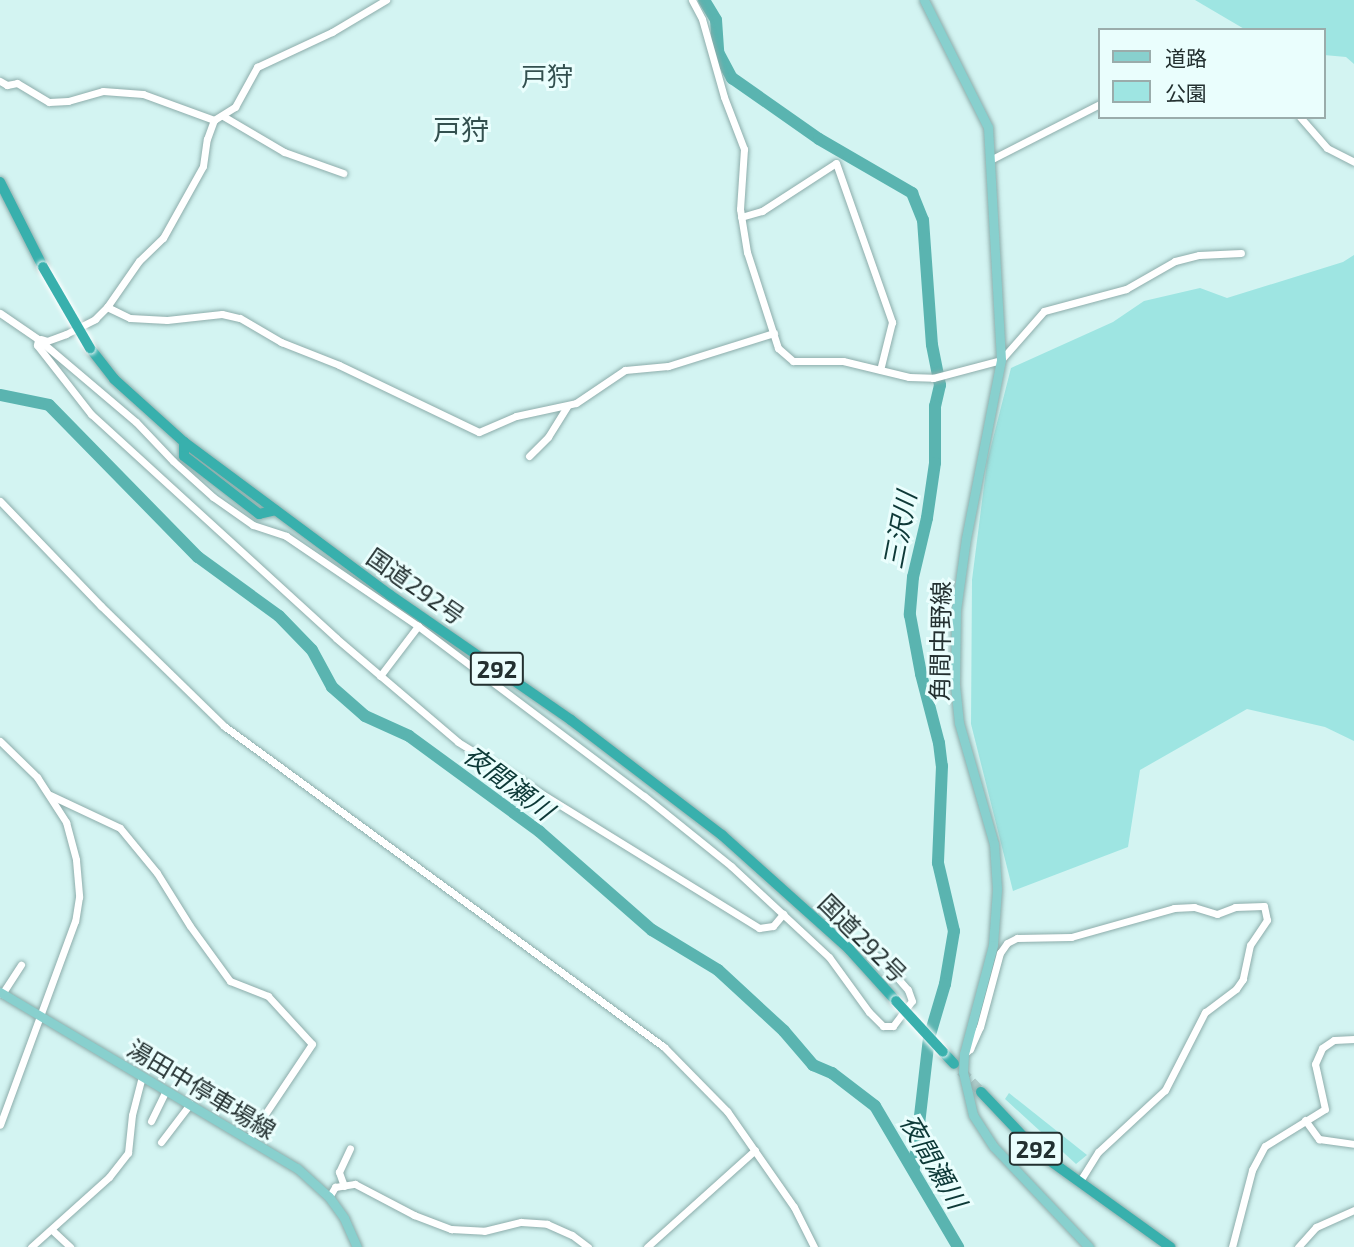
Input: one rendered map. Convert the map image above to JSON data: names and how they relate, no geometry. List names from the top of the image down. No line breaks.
{"streets":{"highway":["国道292号","292"],"main road":["角間中野線","湯田中停車場線"]},"districts":["戸狩","戸狩"],"water":["三沢川","夜間瀬川"],"legend":["道路","公園"]}
